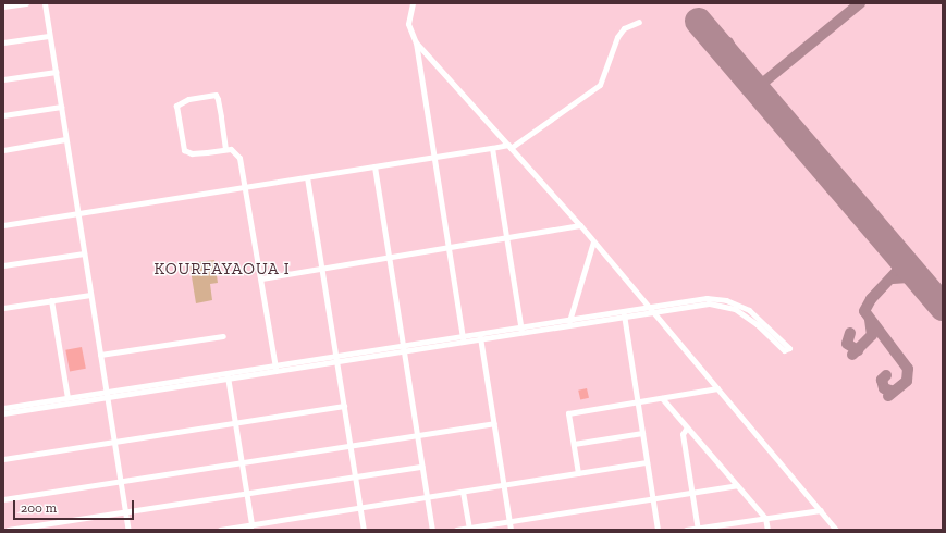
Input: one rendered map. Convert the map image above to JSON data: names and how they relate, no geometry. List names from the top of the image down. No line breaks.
{"districts":["KOURFAYAOUA I"],"scale_bar":"200 m"}
